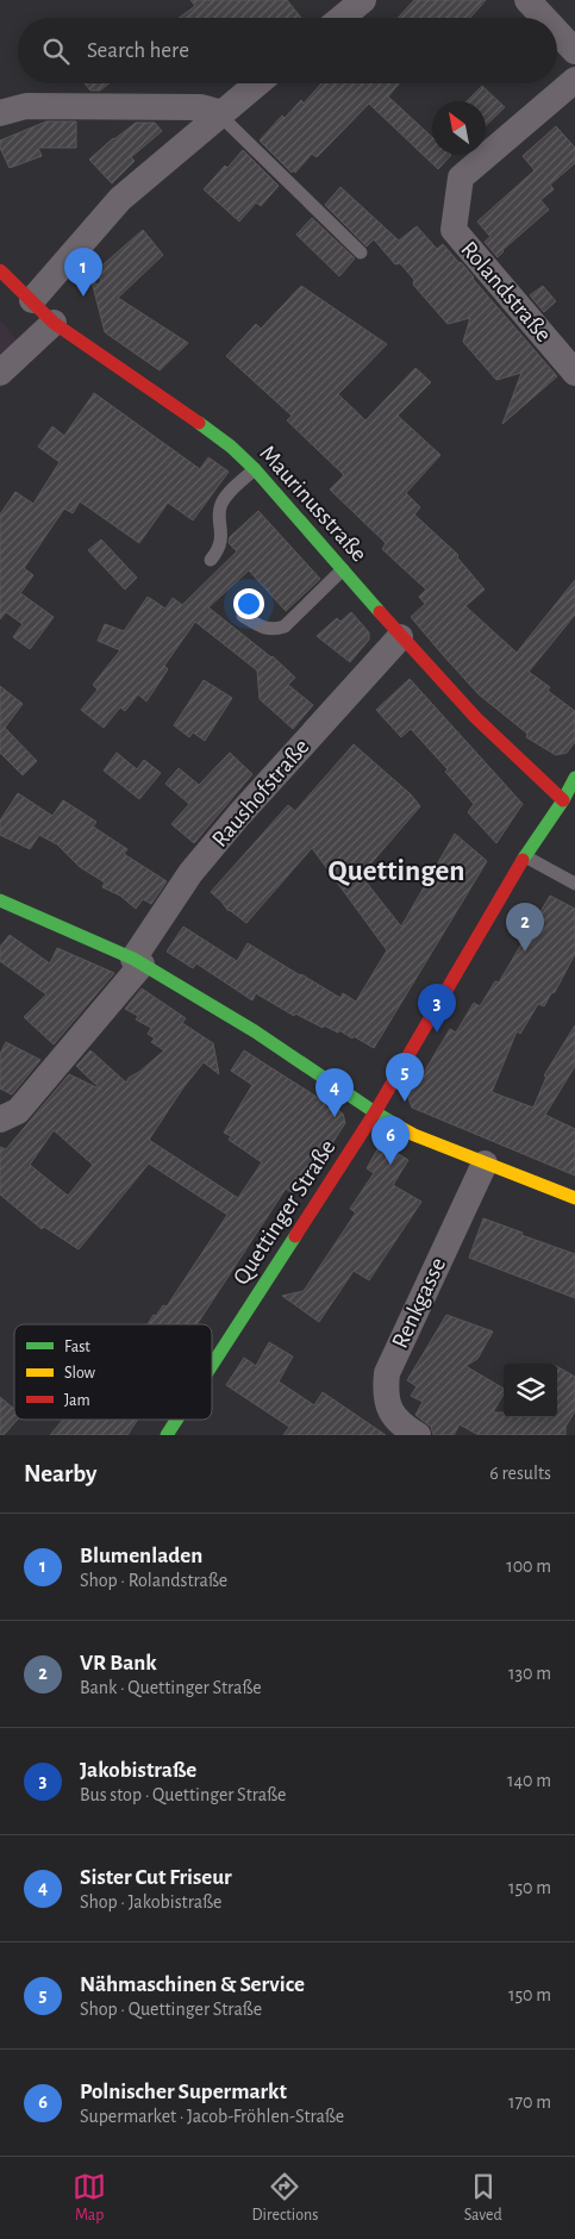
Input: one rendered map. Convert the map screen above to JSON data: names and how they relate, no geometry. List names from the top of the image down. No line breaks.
{"streets":{"street":["Rolandstraße","Maurinusstraße","Raushofstraße","Quettinger Straße","Renkgasse"]},"crossings":[["Maurinusstraße","Raushofstraße"],["Maurinusstraße","Quettinger Straße"]],"districts":["Quettingen"],"legend":["Fast","Slow","Jam"],"north":"top left","page":{"search":"Search here","pins":["1","2","3","5","4","6"],"heading":["Nearby","6 results"],"list":[{"mark":"1","name":"Blumenladen","note":"Shop · Rolandstraße","value":"100 m"},{"mark":"2","name":"VR Bank","note":"Bank · Quettinger Straße","value":"130 m"},{"mark":"3","name":"Jakobistraße","note":"Bus stop · Quettinger Straße","value":"140 m"},{"mark":"4","name":"Sister Cut Friseur","note":"Shop · Jakobistraße","value":"150 m"},{"mark":"5","name":"Nähmaschinen & Service","note":"Shop · Quettinger Straße","value":"150 m"},{"mark":"6","name":"Polnischer Supermarkt","note":"Supermarket · Jacob-Fröhlen-Straße","value":"170 m"}],"nav":["Map","Directions","Saved"]}}
